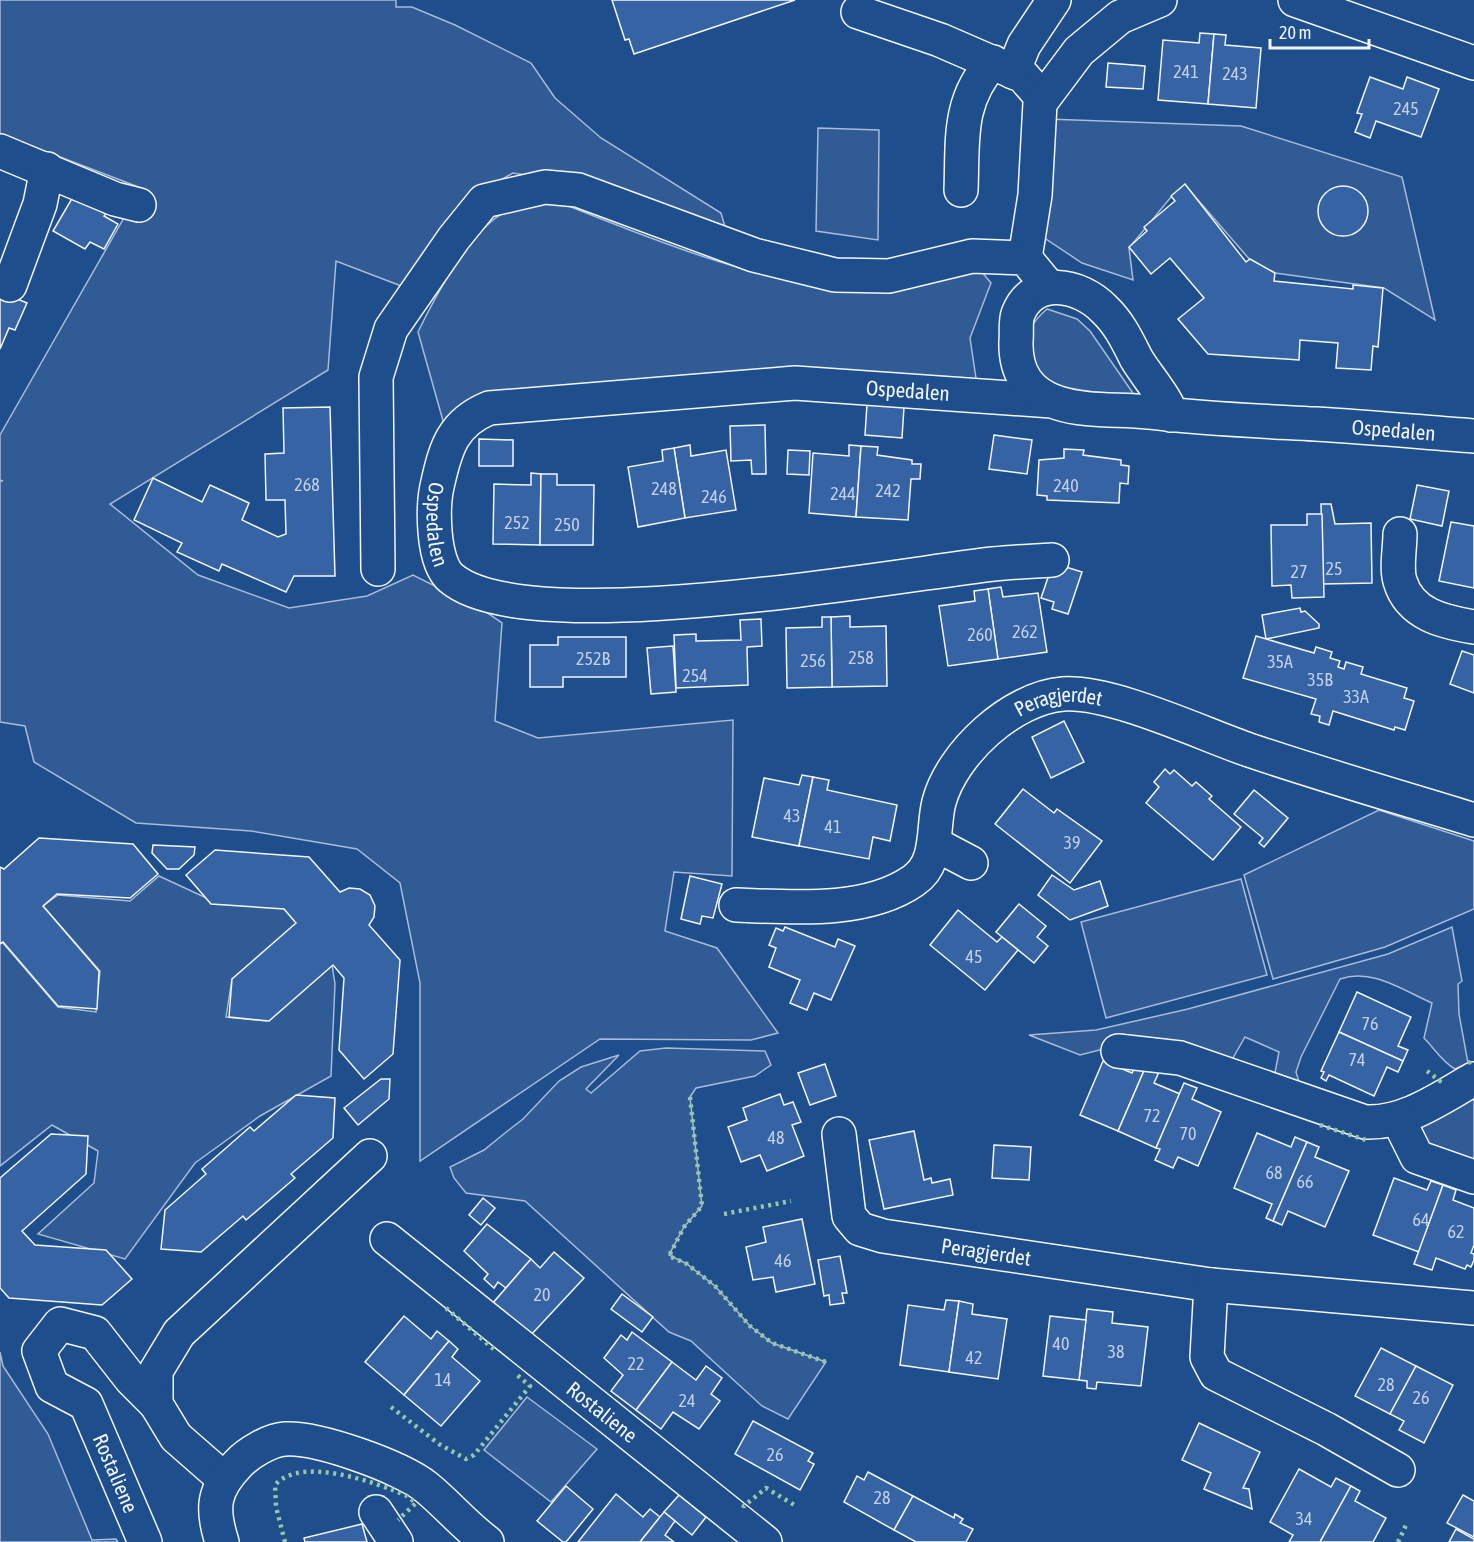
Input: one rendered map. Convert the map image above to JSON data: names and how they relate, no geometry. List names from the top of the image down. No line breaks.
{"streets":{"street":["Ospedalen","Peragjerdet","Rostaliene"]},"house_numbers":["241","243","245","268","240","248","242","244","246","252","250","25","27","262","260","258","252B","256","35A","254","35B","33A","43","41","39","45","76","74","72","70","48","68","66","64","62","46","20","40","38","42","22","14","28","26","24","26","28","34"],"scale_bar":"20 m"}
